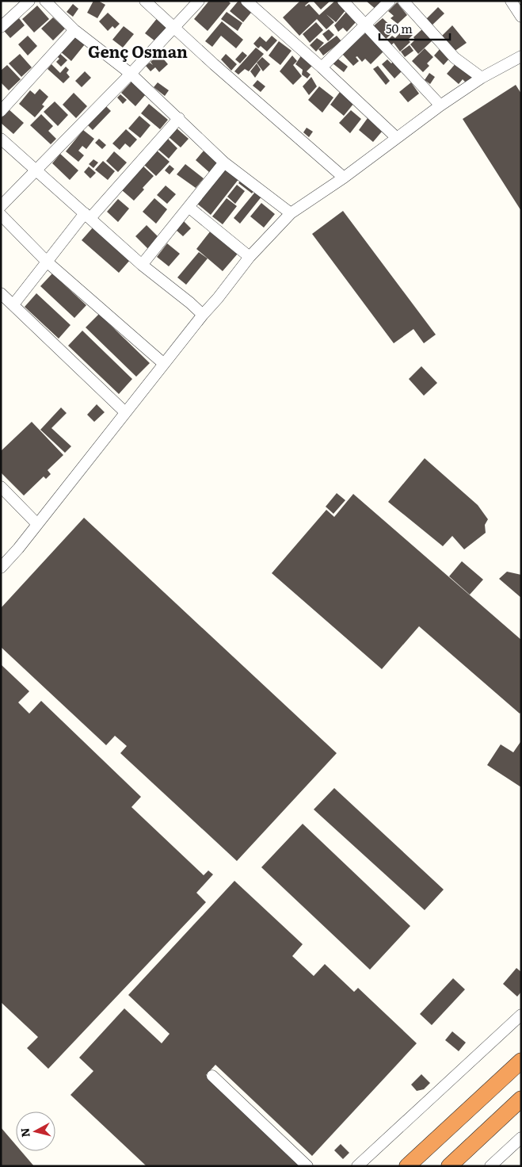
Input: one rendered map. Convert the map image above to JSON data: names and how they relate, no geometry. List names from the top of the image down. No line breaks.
{"districts":["Genç Osman"],"scale_bar":"50 m","north":"left"}
